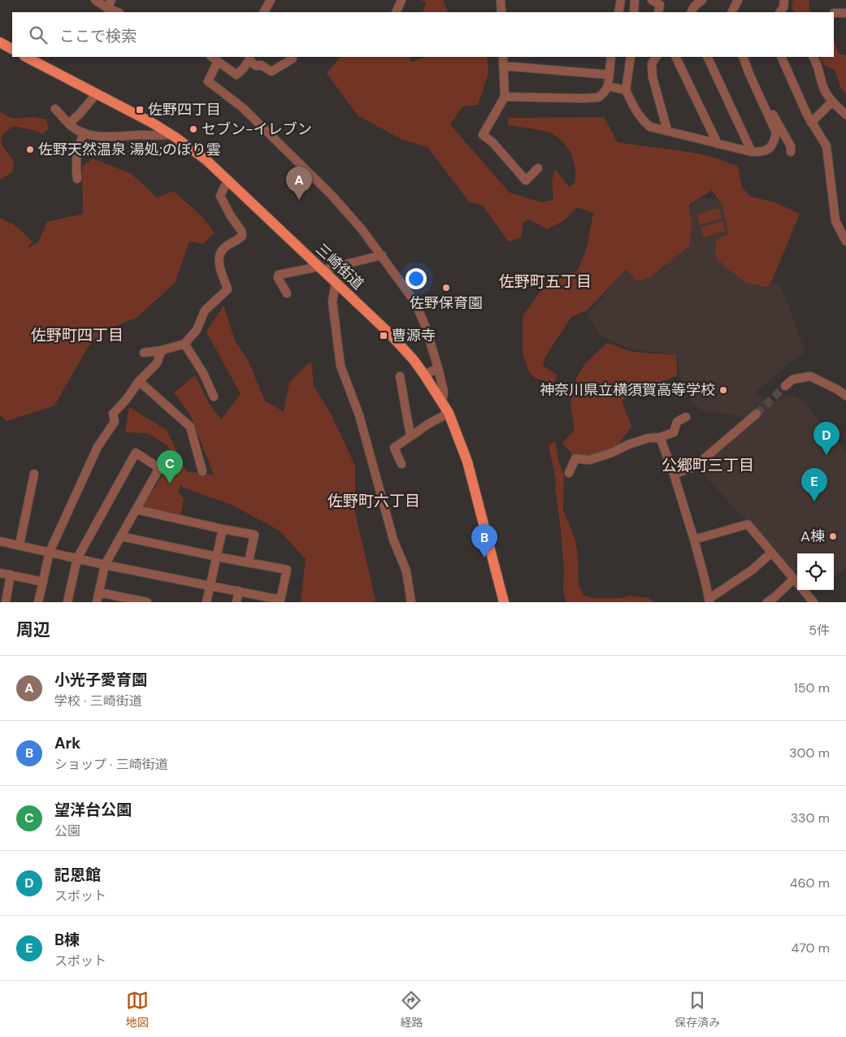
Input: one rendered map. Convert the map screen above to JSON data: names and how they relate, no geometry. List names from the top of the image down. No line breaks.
{"streets":{"main road":["三崎街道"]},"districts":["佐野町五丁目","佐野町四丁目","公郷町三丁目","佐野町六丁目"],"places":{"transit":["佐野四丁目","曹源寺"],"other":["セブン-イレブン","佐野天然温泉 湯処;のぼり雲","佐野保育園","神奈川県立横須賀高等学校","A棟"]},"page":{"search":"ここで検索","pins":["A","D","C","E","B"],"heading":["周辺","5件"],"list":[{"mark":"A","name":"小光子愛育園","note":"学校 · 三崎街道","value":"150 m"},{"mark":"B","name":"Ark","note":"ショップ · 三崎街道","value":"300 m"},{"mark":"C","name":"望洋台公園","note":"公園","value":"330 m"},{"mark":"D","name":"記恩館","note":"スポット","value":"460 m"},{"mark":"E","name":"B棟","note":"スポット","value":"470 m"}],"nav":["地図","経路","保存済み"]}}
